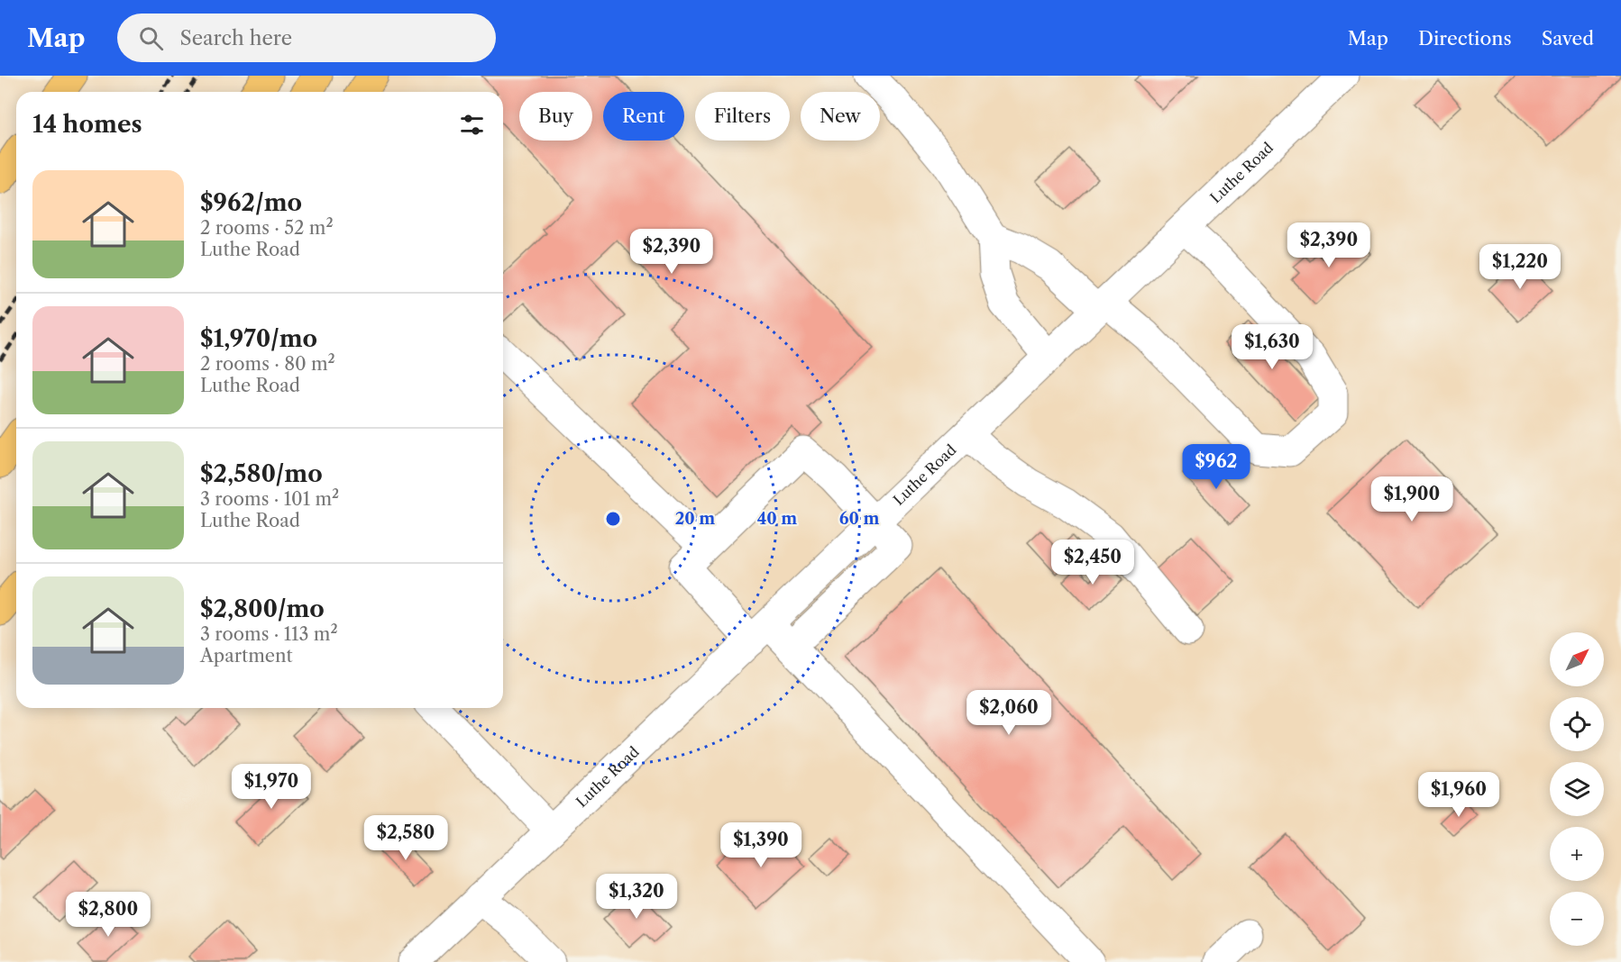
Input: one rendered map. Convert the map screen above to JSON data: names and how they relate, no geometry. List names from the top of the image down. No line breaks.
{"streets":{"street":["Luthe Road"]},"north":"top right","page":{"header":"Map","search":"Search here","nav":["Map","Directions","Saved"],"chip":["Buy","Rent","Filters","New"],"heading":"14 homes","list":[{"name":"$962/mo","note":"2 rooms · 52 m² · Luthe Road"},{"name":"$1,970/mo","note":"2 rooms · 80 m² · Luthe Road"},{"name":"$2,580/mo","note":"3 rooms · 101 m² · Luthe Road"},{"name":"$2,800/mo","note":"3 rooms · 113 m² · Apartment"}],"price":["$2,390","$2,390","$1,220","$1,630","$962","$1,900","$2,450","$2,060","$1,970","$1,960","$2,580","$1,390","$1,320","$2,800"],"map_buttons":["+","−"]},"rings":["20 m","40 m","60 m"]}
